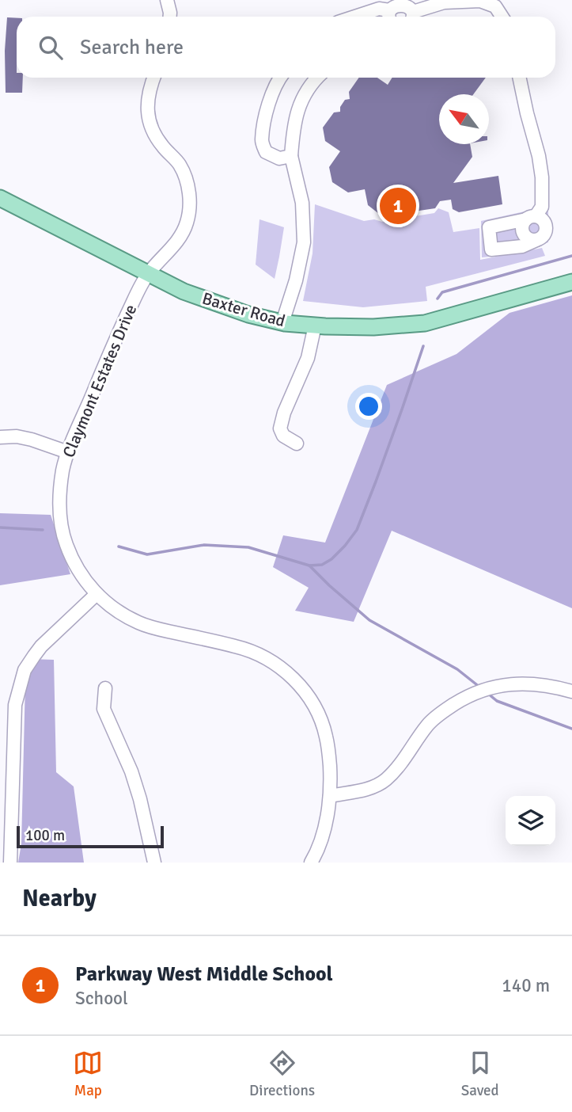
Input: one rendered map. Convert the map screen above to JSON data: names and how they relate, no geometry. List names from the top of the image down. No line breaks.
{"streets":{"main road":["Baxter Road"],"street":["Claymont Estates Drive"]},"crossings":[["Baxter Road","Claymont Estates Drive"]],"scale_bar":"100 m","north":"top left","page":{"search":"Search here","pins":"1","scale":"100 m","heading":"Nearby","list":[{"mark":"1","name":"Parkway West Middle School","note":"School","value":"140 m"}],"nav":["Map","Directions","Saved"]}}
